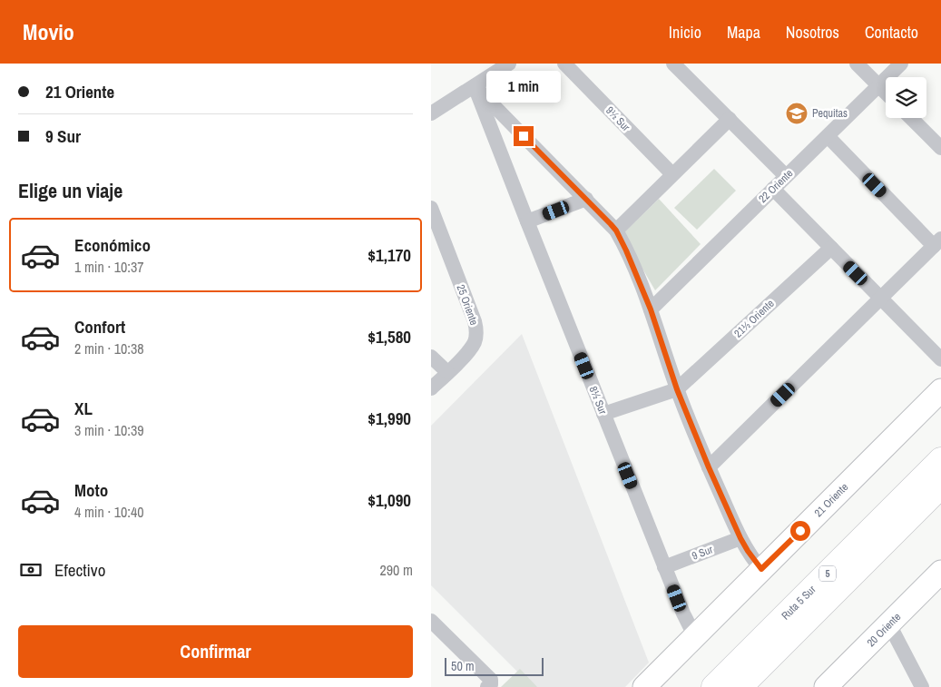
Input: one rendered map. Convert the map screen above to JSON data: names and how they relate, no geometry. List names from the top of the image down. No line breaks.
{"streets":{"highway":["5","Ruta 5 Sur"],"main road":["21 Oriente","20 Oriente"],"street":["9½ Sur","22 Oriente","25 Oriente","21½ Oriente","8½ Sur","9 Sur"]},"crossings":[["8½ Sur","21 Oriente"],["8½ Sur","9 Sur"]],"places":{"school or university":["Pequitas"]},"scale_bar":"50 m","page":{"header":"Movio","nav":["Inicio","Mapa","Nosotros","Contacto"],"banner":["21 Oriente","9 Sur"],"bubble":"1 min","heading":"Elige un viaje","list":[{"name":"Económico","note":"1 min · 10:37","value":"$1,170"},{"name":"Confort","note":"2 min · 10:38","value":"$1,580"},{"name":"XL","note":"3 min · 10:39","value":"$1,990"},{"name":"Moto","note":"4 min · 10:40","value":"$1,090"}],"pay":["Efectivo","290 m"],"buttons":"Confirmar","scale":"50 m"}}
